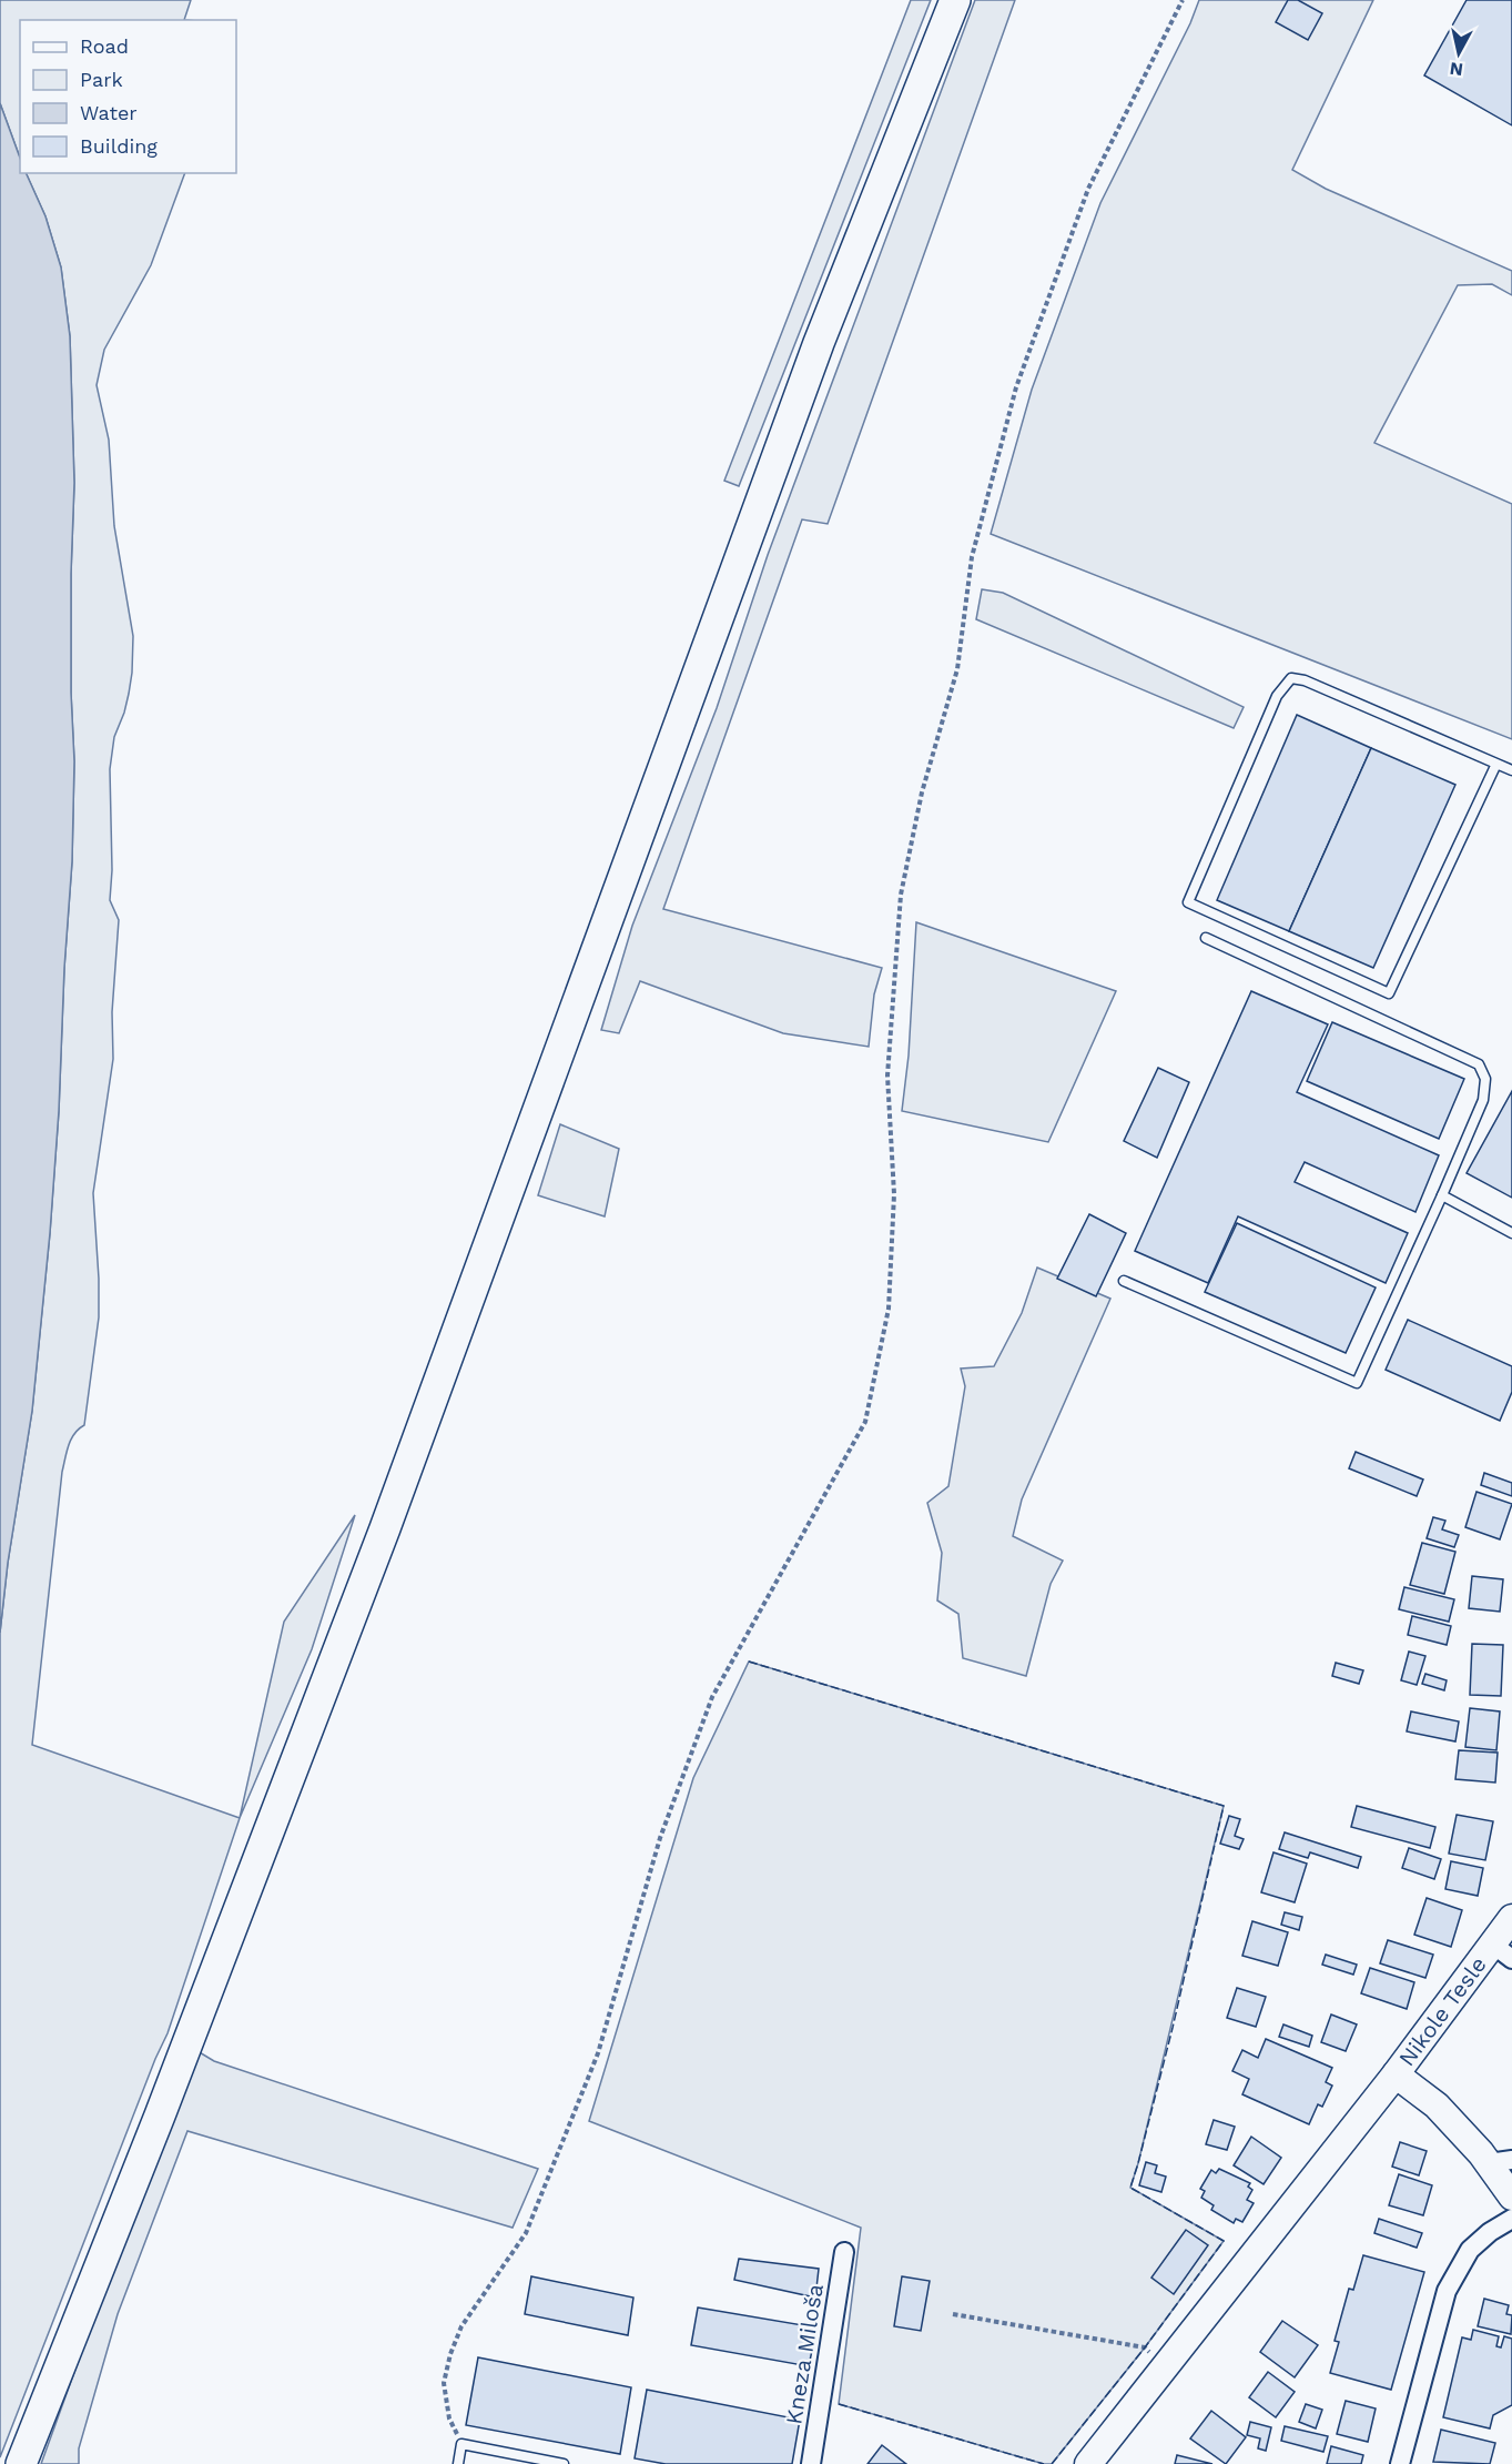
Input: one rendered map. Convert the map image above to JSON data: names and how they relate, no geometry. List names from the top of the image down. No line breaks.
{"streets":{"street":["Nikole Tesle","Kneza Miloša"]},"legend":["Road","Park","Water","Building"],"north":"bottom"}
